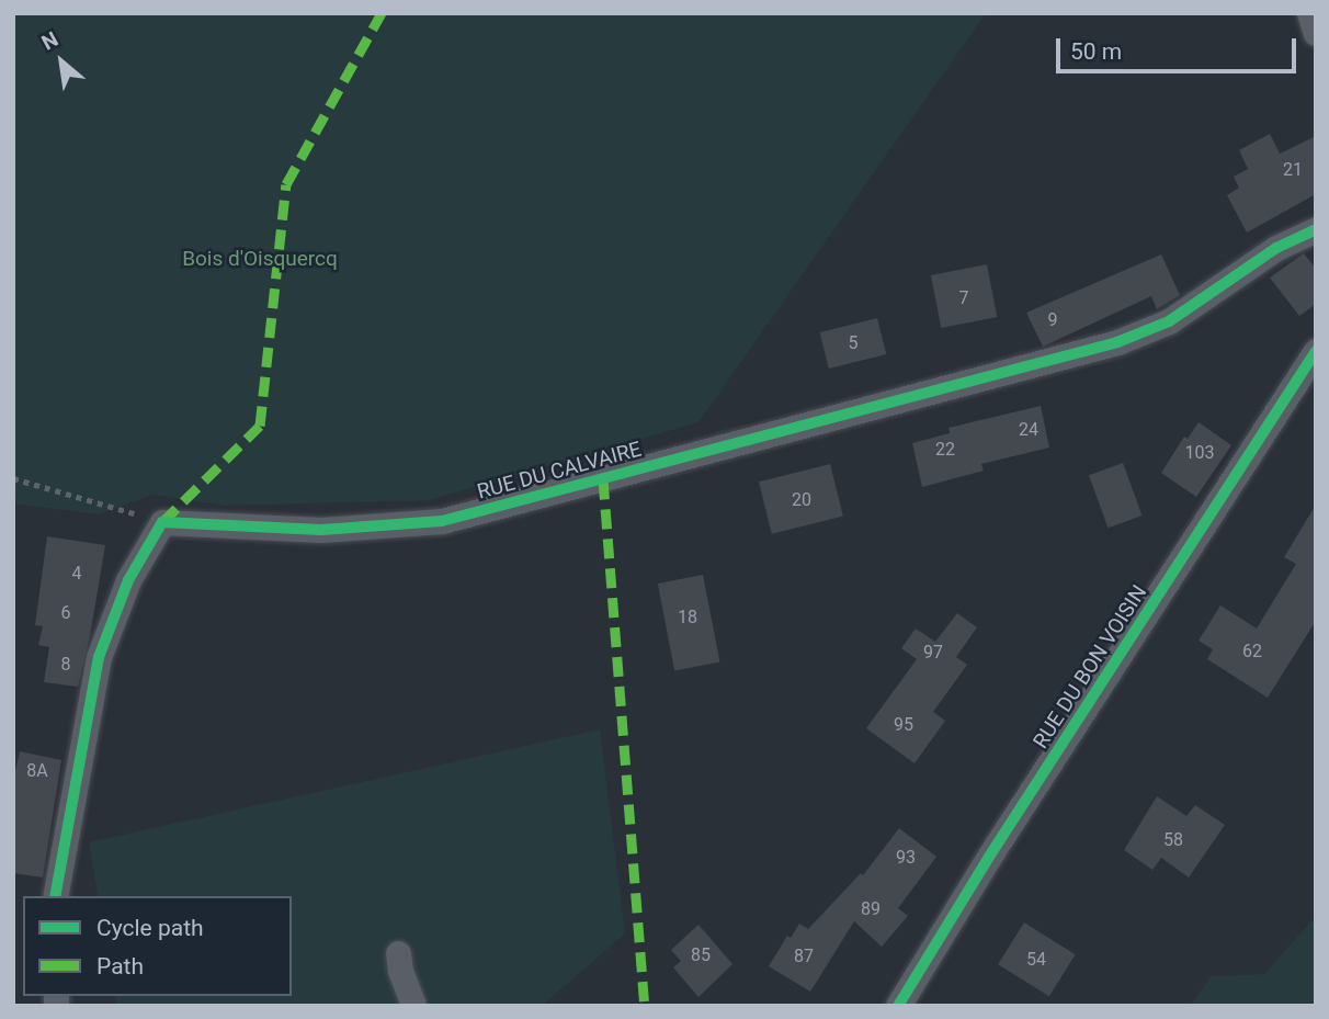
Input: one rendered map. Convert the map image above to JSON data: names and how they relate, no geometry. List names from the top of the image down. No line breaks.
{"streets":{"street":["RUE DU CALVAIRE","RUE DU BON VOISIN"]},"parks":["Bois d'Oisquercq"],"house_numbers":["21","7","9","5","24","22","103","20","4","6","18","62","97","8","95","8A","58","93","89","85","87","54"],"legend":["Cycle path","Path"],"scale_bar":"50 m","north":"top left"}
